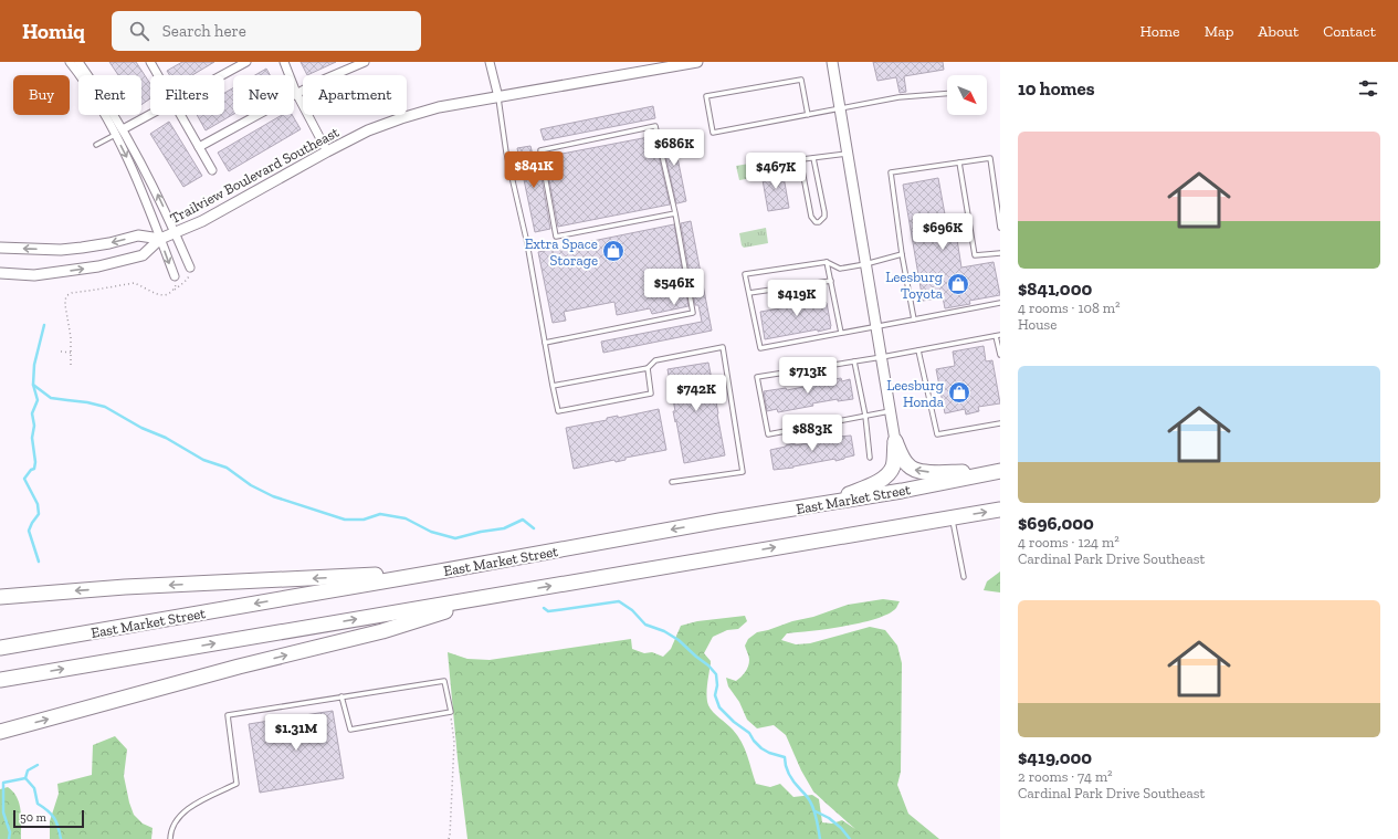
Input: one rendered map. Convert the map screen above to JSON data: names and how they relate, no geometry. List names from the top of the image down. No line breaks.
{"streets":{"highway":["East Market Street"],"street":["Trailview Boulevard Southeast"]},"places":{"shop":["Extra Space Storage","Leesburg Toyota","Leesburg Honda"]},"scale_bar":"50 m","north":"bottom right","page":{"header":"Homiq","search":"Search here","nav":["Home","Map","About","Contact"],"heading":"10 homes","chip":["Buy","Rent","Filters","New","Apartment"],"list":[{"name":"$841,000","note":"4 rooms · 108 m² · House"},{"name":"$696,000","note":"4 rooms · 124 m² · Cardinal Park Drive Southeast"},{"name":"$419,000","note":"2 rooms · 74 m² · Cardinal Park Drive Southeast"}],"price":["$686K","$841K","$467K","$696K","$546K","$419K","$713K","$742K","$883K","$1.31M"],"scale":"50 m"}}
